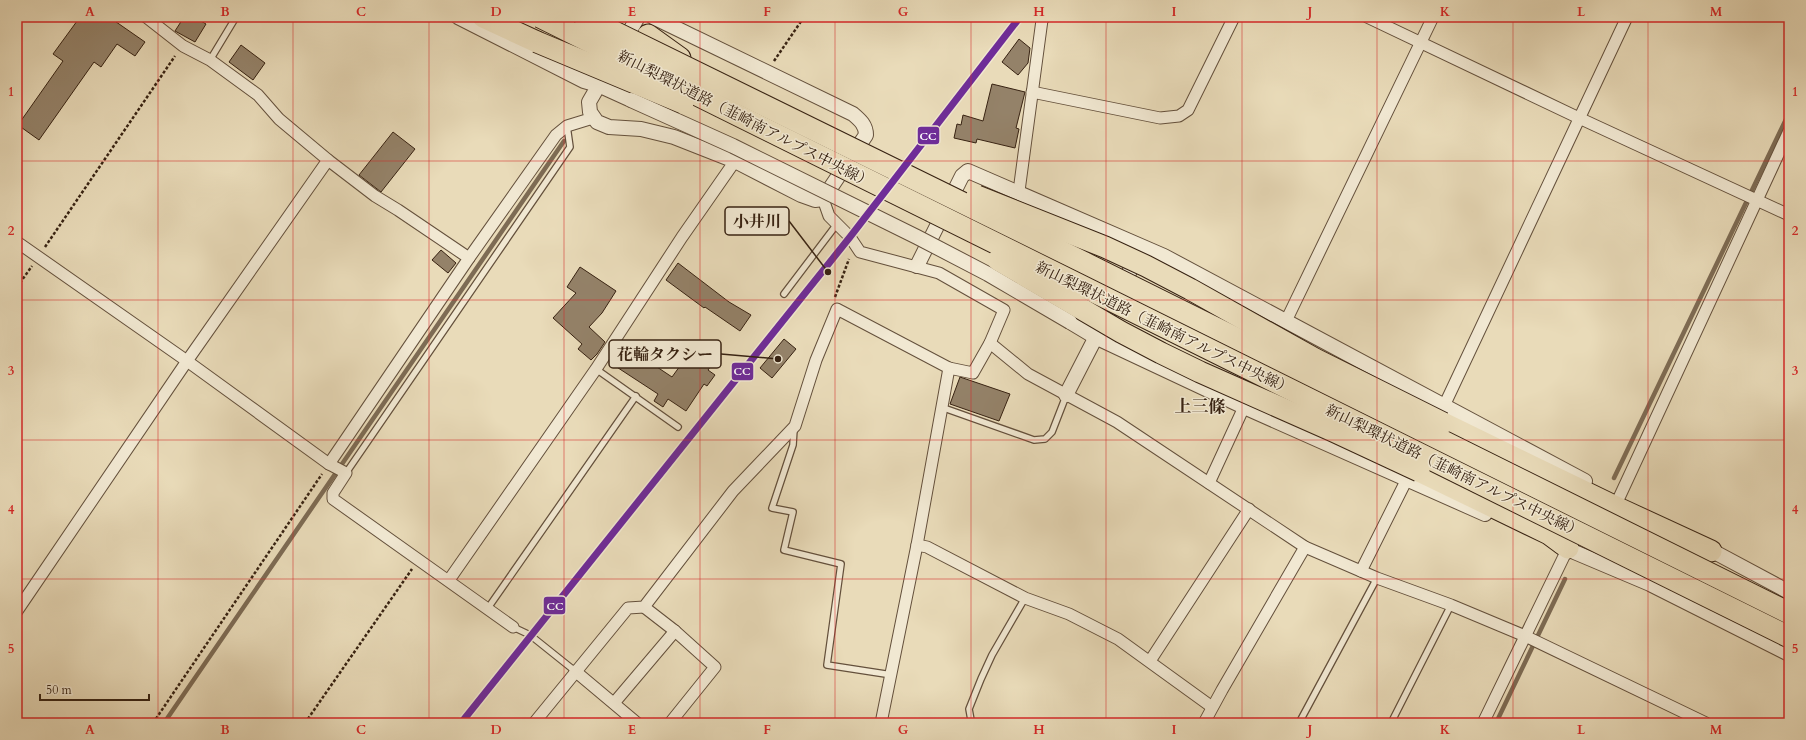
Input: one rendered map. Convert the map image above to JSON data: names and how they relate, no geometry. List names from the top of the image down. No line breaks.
{"streets":{"highway":["新山梨環状道路（韮崎南アルプス中央線）"]},"districts":["上三條"],"places":["小井川","花輪タクシー"],"lines":["transit line CC"],"scale_bar":"50 m","grid":{"columns":["A","B","C","D","E","F","G","H","I","J","K","L","M"],"rows":["1","2","3","4","5"]}}
